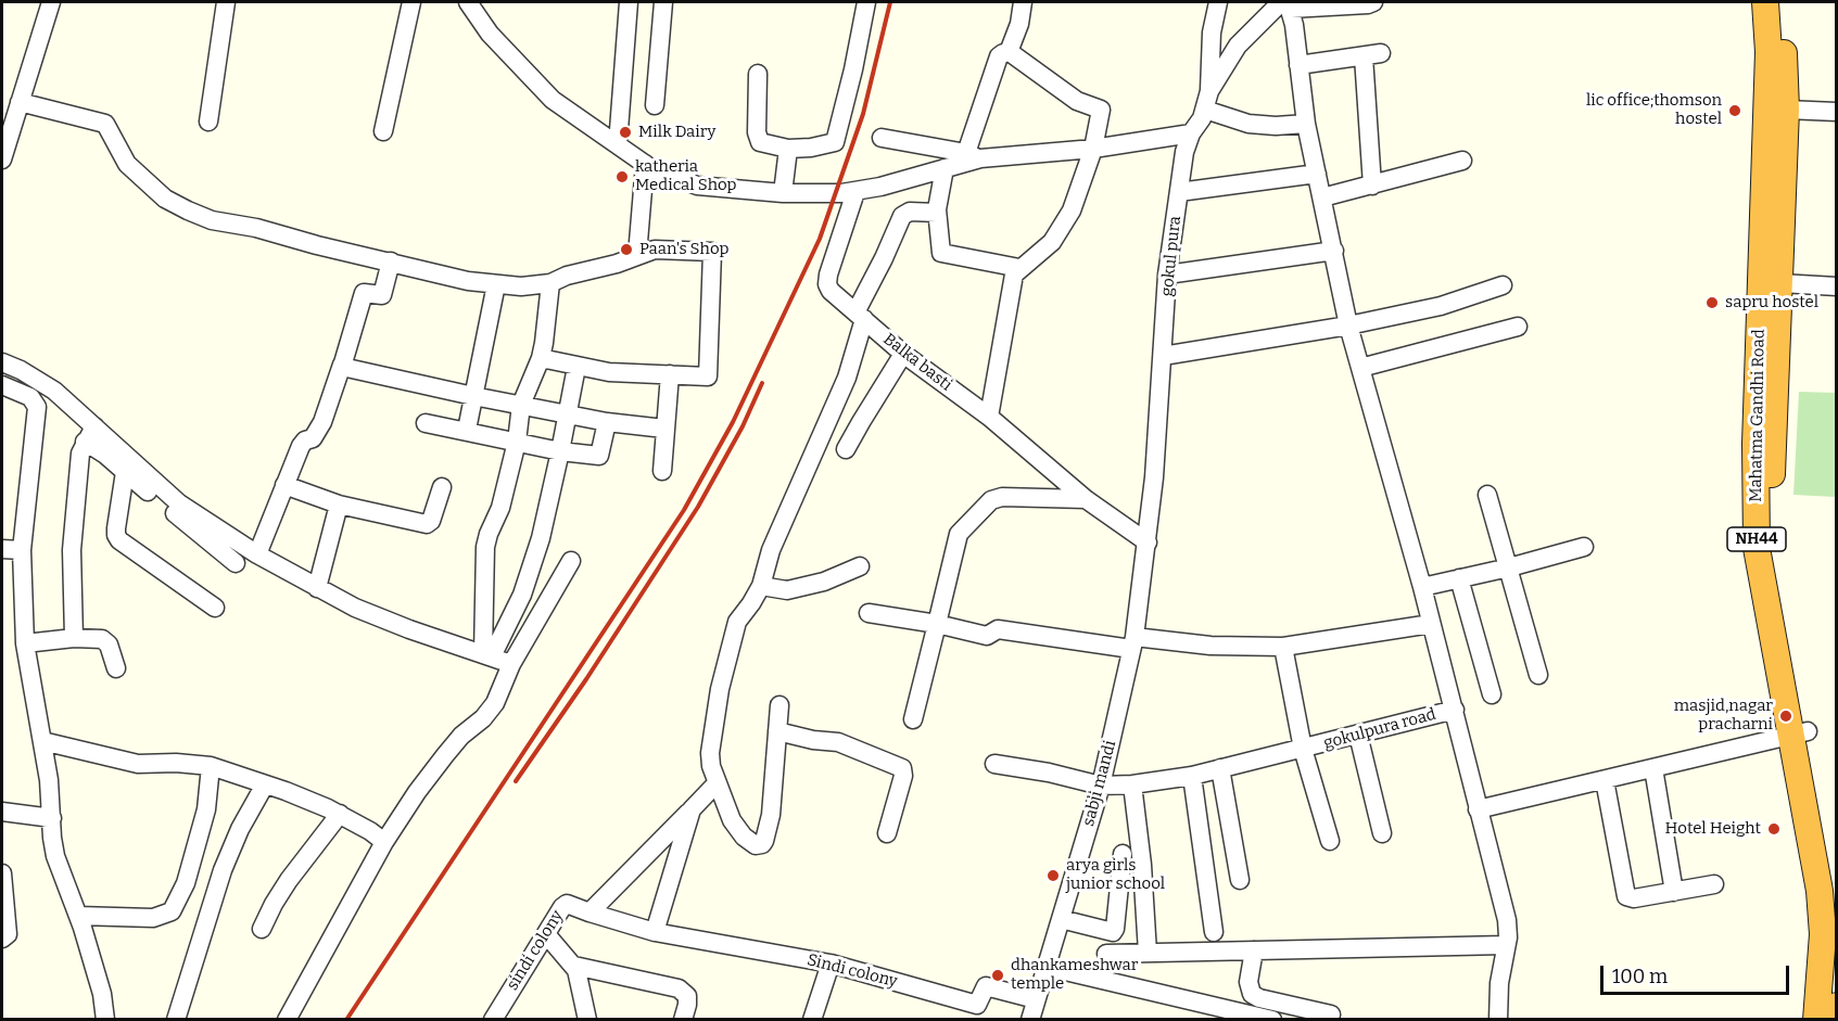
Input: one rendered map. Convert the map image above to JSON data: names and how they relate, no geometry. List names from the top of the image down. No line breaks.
{"streets":{"highway":["Mahatma Gandhi Road","NH44"],"street":["gokul pura","Balka basti","gokulpura road","sabji mandi","sindi colony","Sindi colony"]},"crossings":[["gokul pura","Balka basti"],["gokul pura","sabji mandi"],["Balka basti","sabji mandi"],["gokulpura road","sabji mandi"],["sabji mandi","Sindi colony"],["sindi colony","Sindi colony"]],"places":["lic office;thomson hostel","Milk Dairy","katheria Medical Shop","Paan's Shop","sapru hostel","masjid,nagar pracharni","Hotel Height","arya girls junior school","dhankameshwar temple"],"scale_bar":"100 m"}
